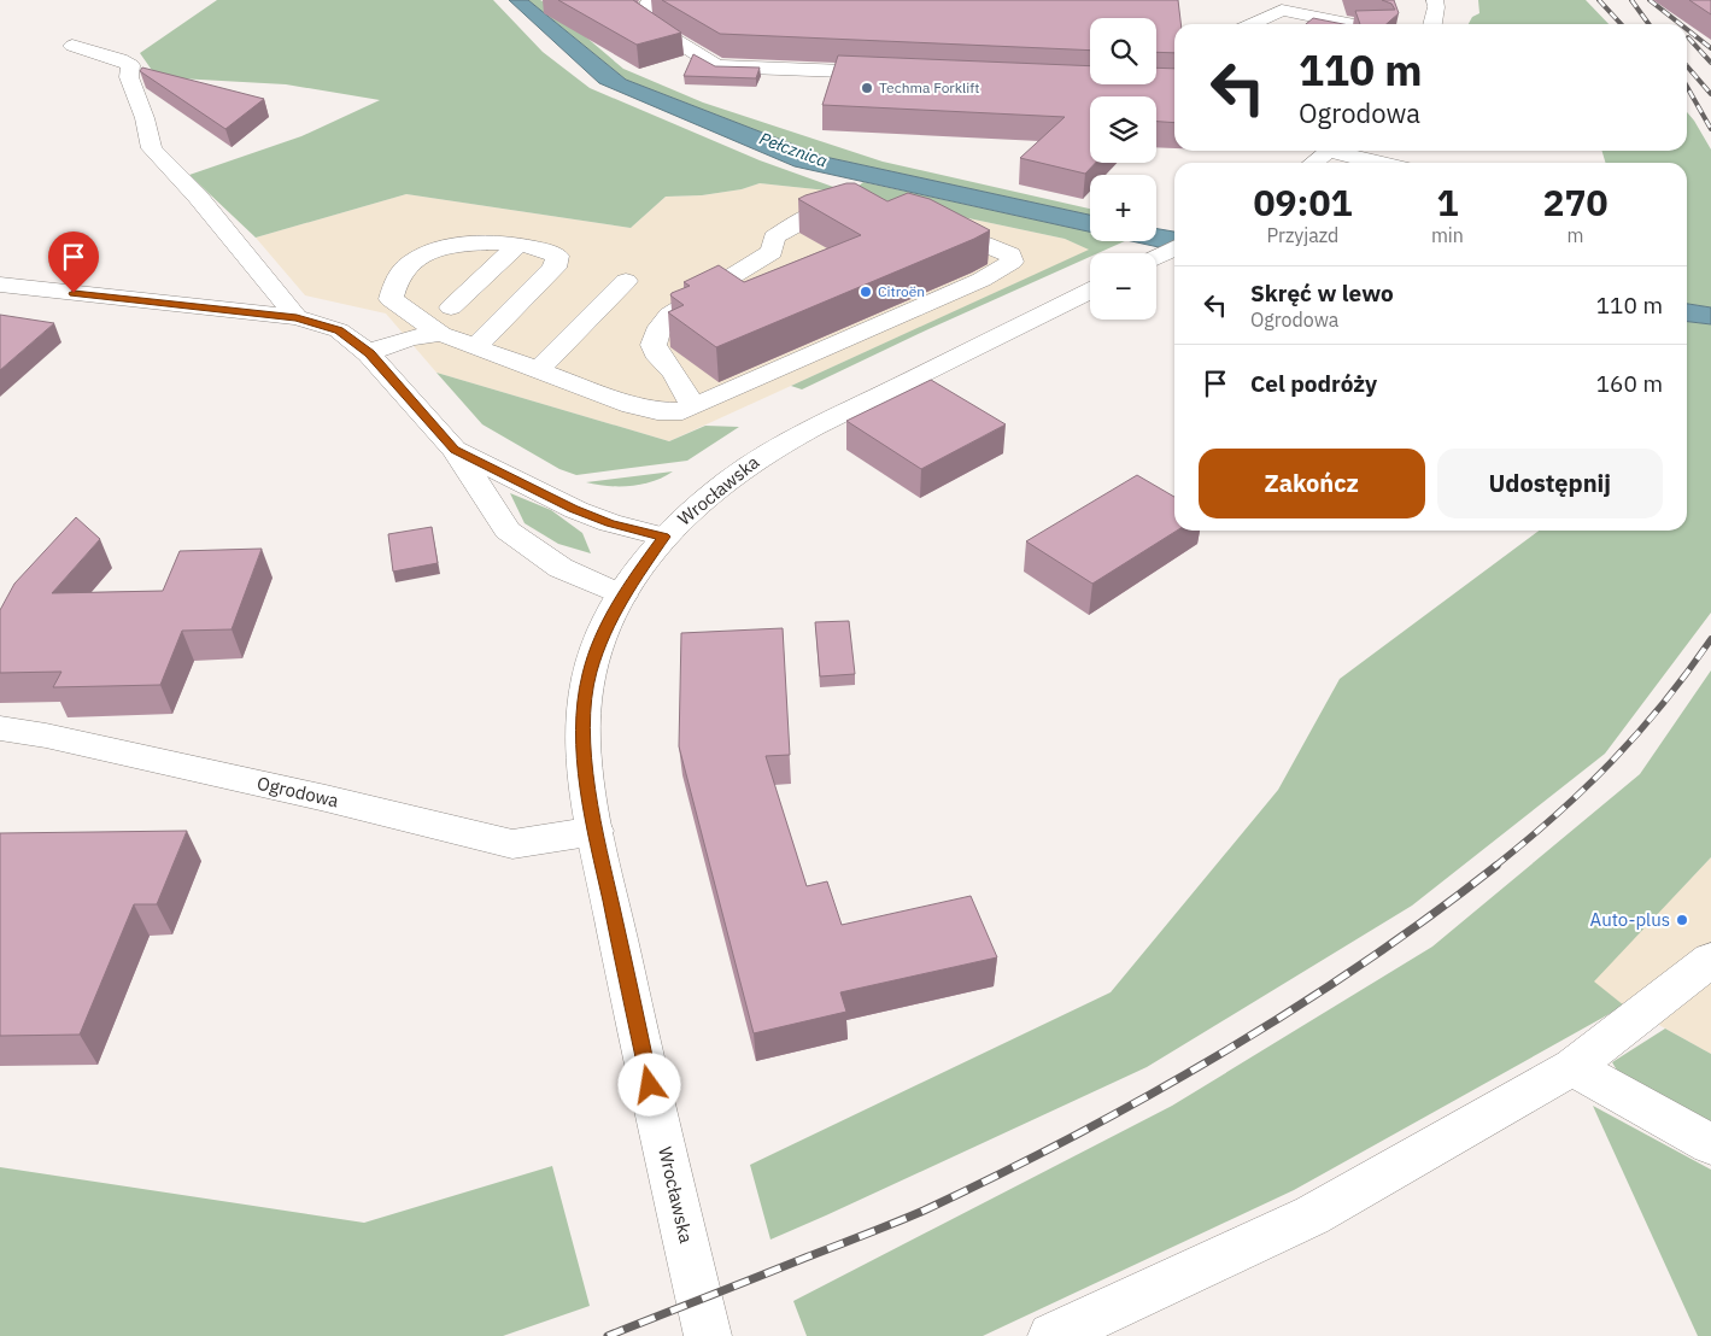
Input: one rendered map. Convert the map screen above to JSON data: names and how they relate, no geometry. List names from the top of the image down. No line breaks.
{"streets":{"main road":["Wrocławska","Ogrodowa"]},"crossings":[["Wrocławska","Ogrodowa"]],"water":["Pełcznica"],"places":["Techma Forklift","Citroën","Auto-plus"],"page":{"map_buttons":["+","−"],"turn":["110 m","Ogrodowa"],"eta":["09:01","Przyjazd","1","min","270","m"],"list":[{"name":"Skręć w lewo","note":"Ogrodowa","value":"110 m"},{"name":"Cel podróży","value":"160 m"}],"buttons":["Zakończ","Udostępnij"]}}
